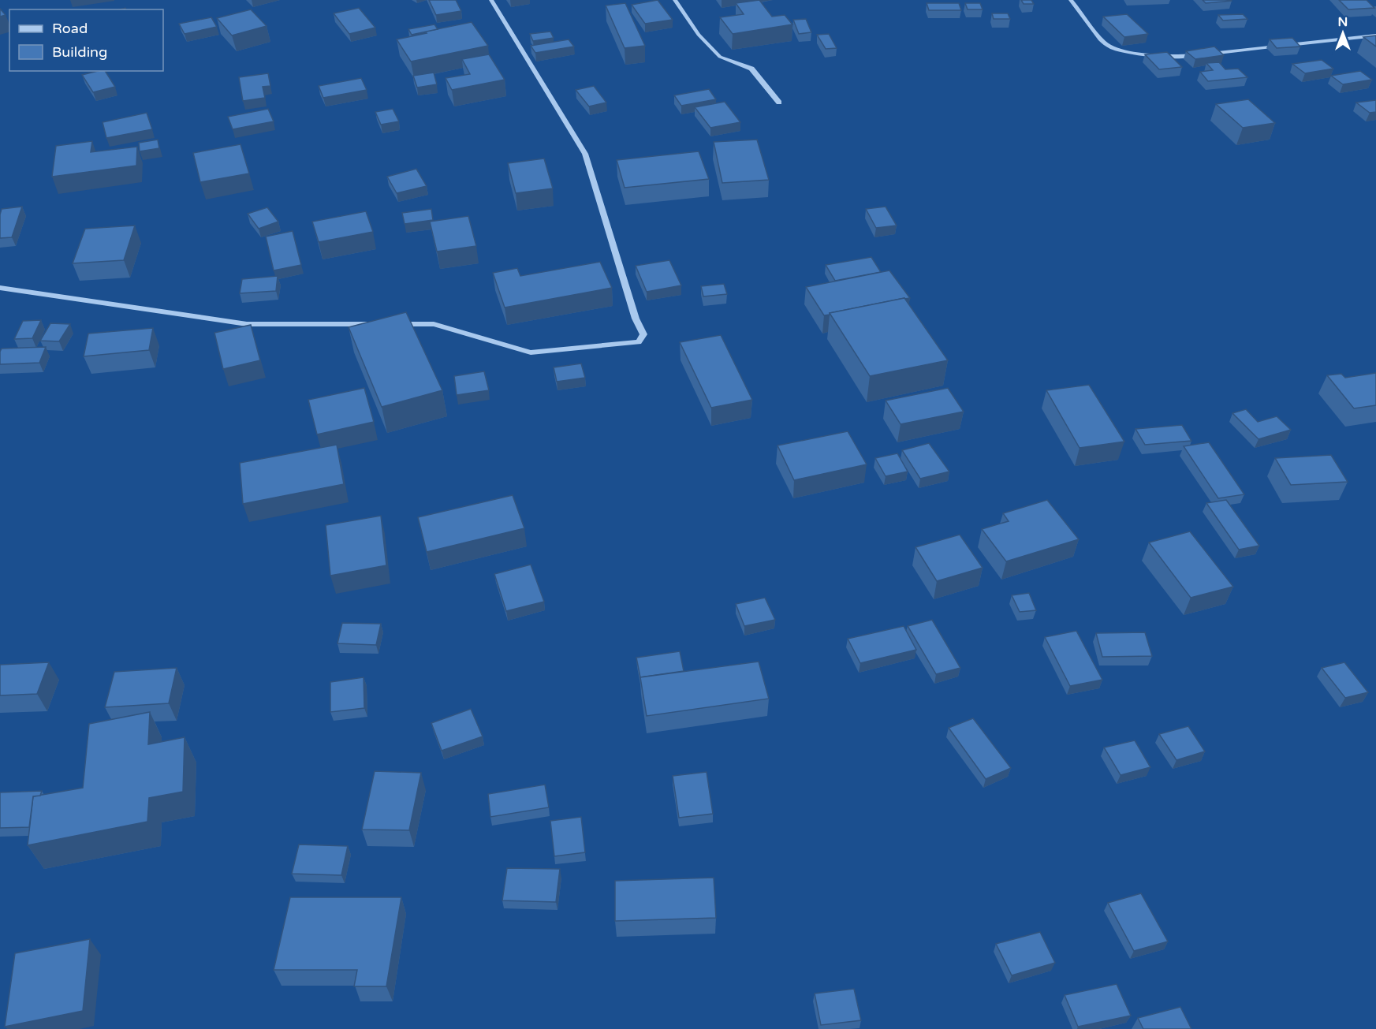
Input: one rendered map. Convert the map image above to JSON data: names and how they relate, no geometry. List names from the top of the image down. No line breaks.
{"legend":["Road","Building"],"north":"top"}
